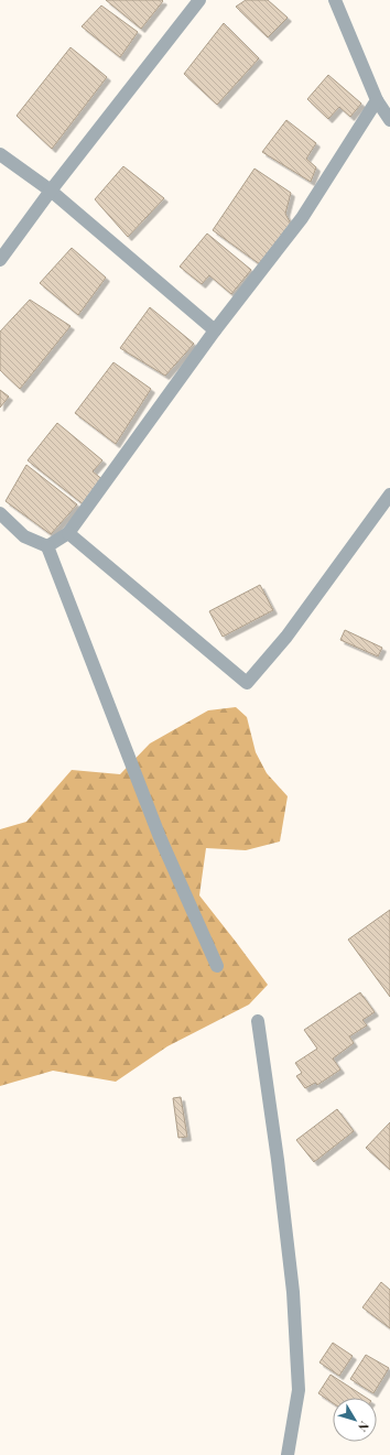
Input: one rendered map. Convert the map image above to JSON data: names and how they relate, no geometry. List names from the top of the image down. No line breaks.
{"north":"bottom right"}
